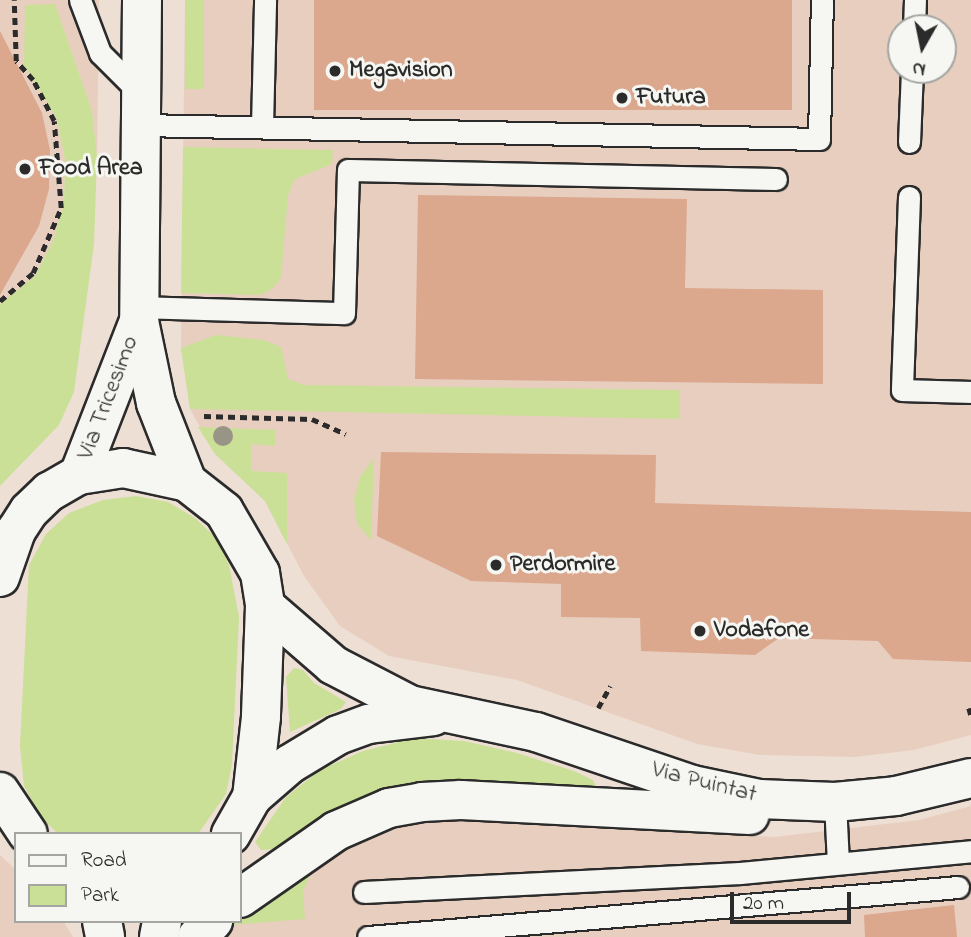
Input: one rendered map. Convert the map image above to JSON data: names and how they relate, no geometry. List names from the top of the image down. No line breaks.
{"streets":{"main road":["Via Tricesimo","Via Puintat"]},"places":["Megavision","Futura","Food Area","Perdormire","Vodafone"],"legend":["Road","Park"],"scale_bar":"20 m","north":"bottom"}
